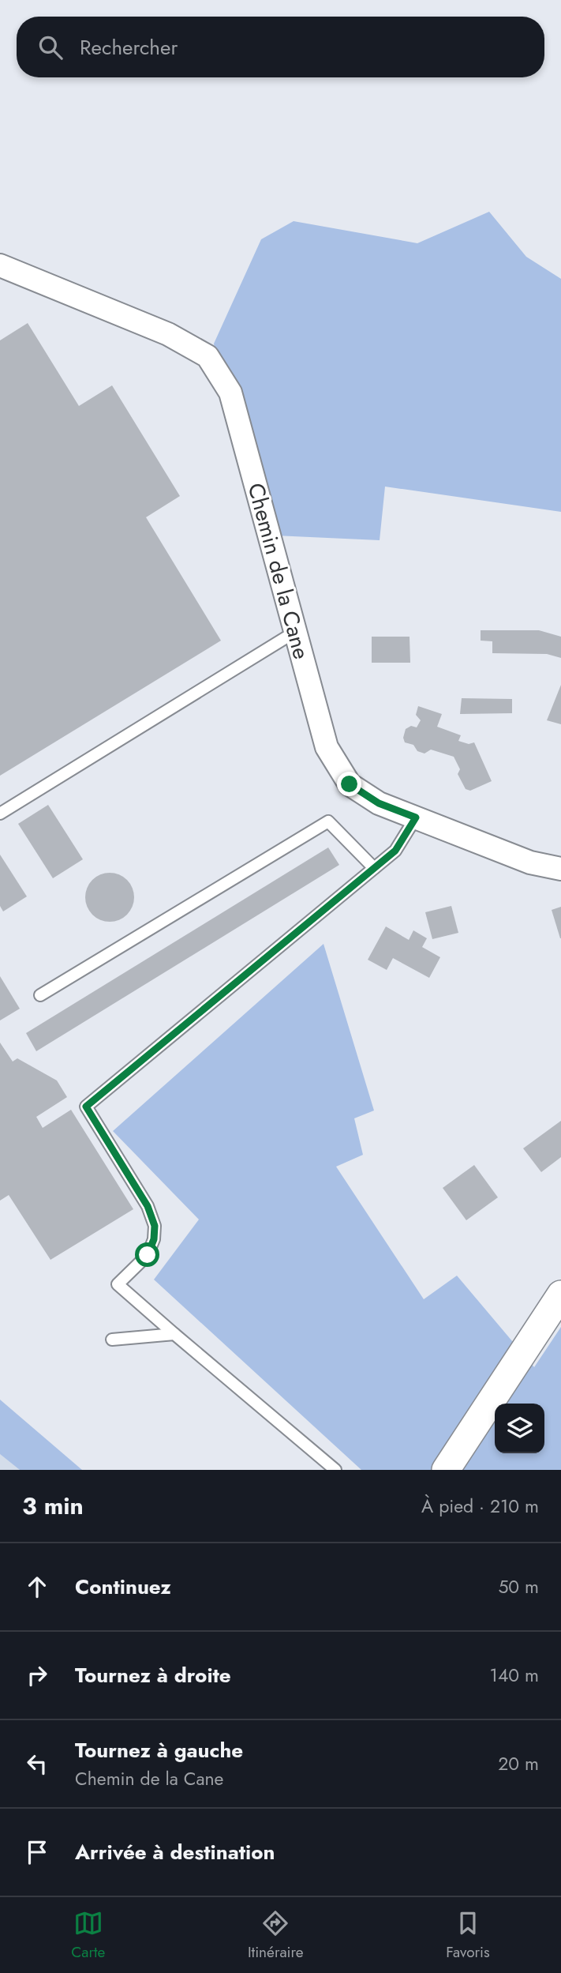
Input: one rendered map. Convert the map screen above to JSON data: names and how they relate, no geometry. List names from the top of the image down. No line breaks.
{"streets":{"street":["Chemin de la Cane"]},"page":{"search":"Rechercher","heading":["3 min","À pied · 210 m"],"list":[["Continuez","50 m"],["Tournez à droite","140 m"],["Tournez à gauche","Chemin de la Cane","20 m"],"Arrivée à destination"],"nav":["Carte","Itinéraire","Favoris"]}}
